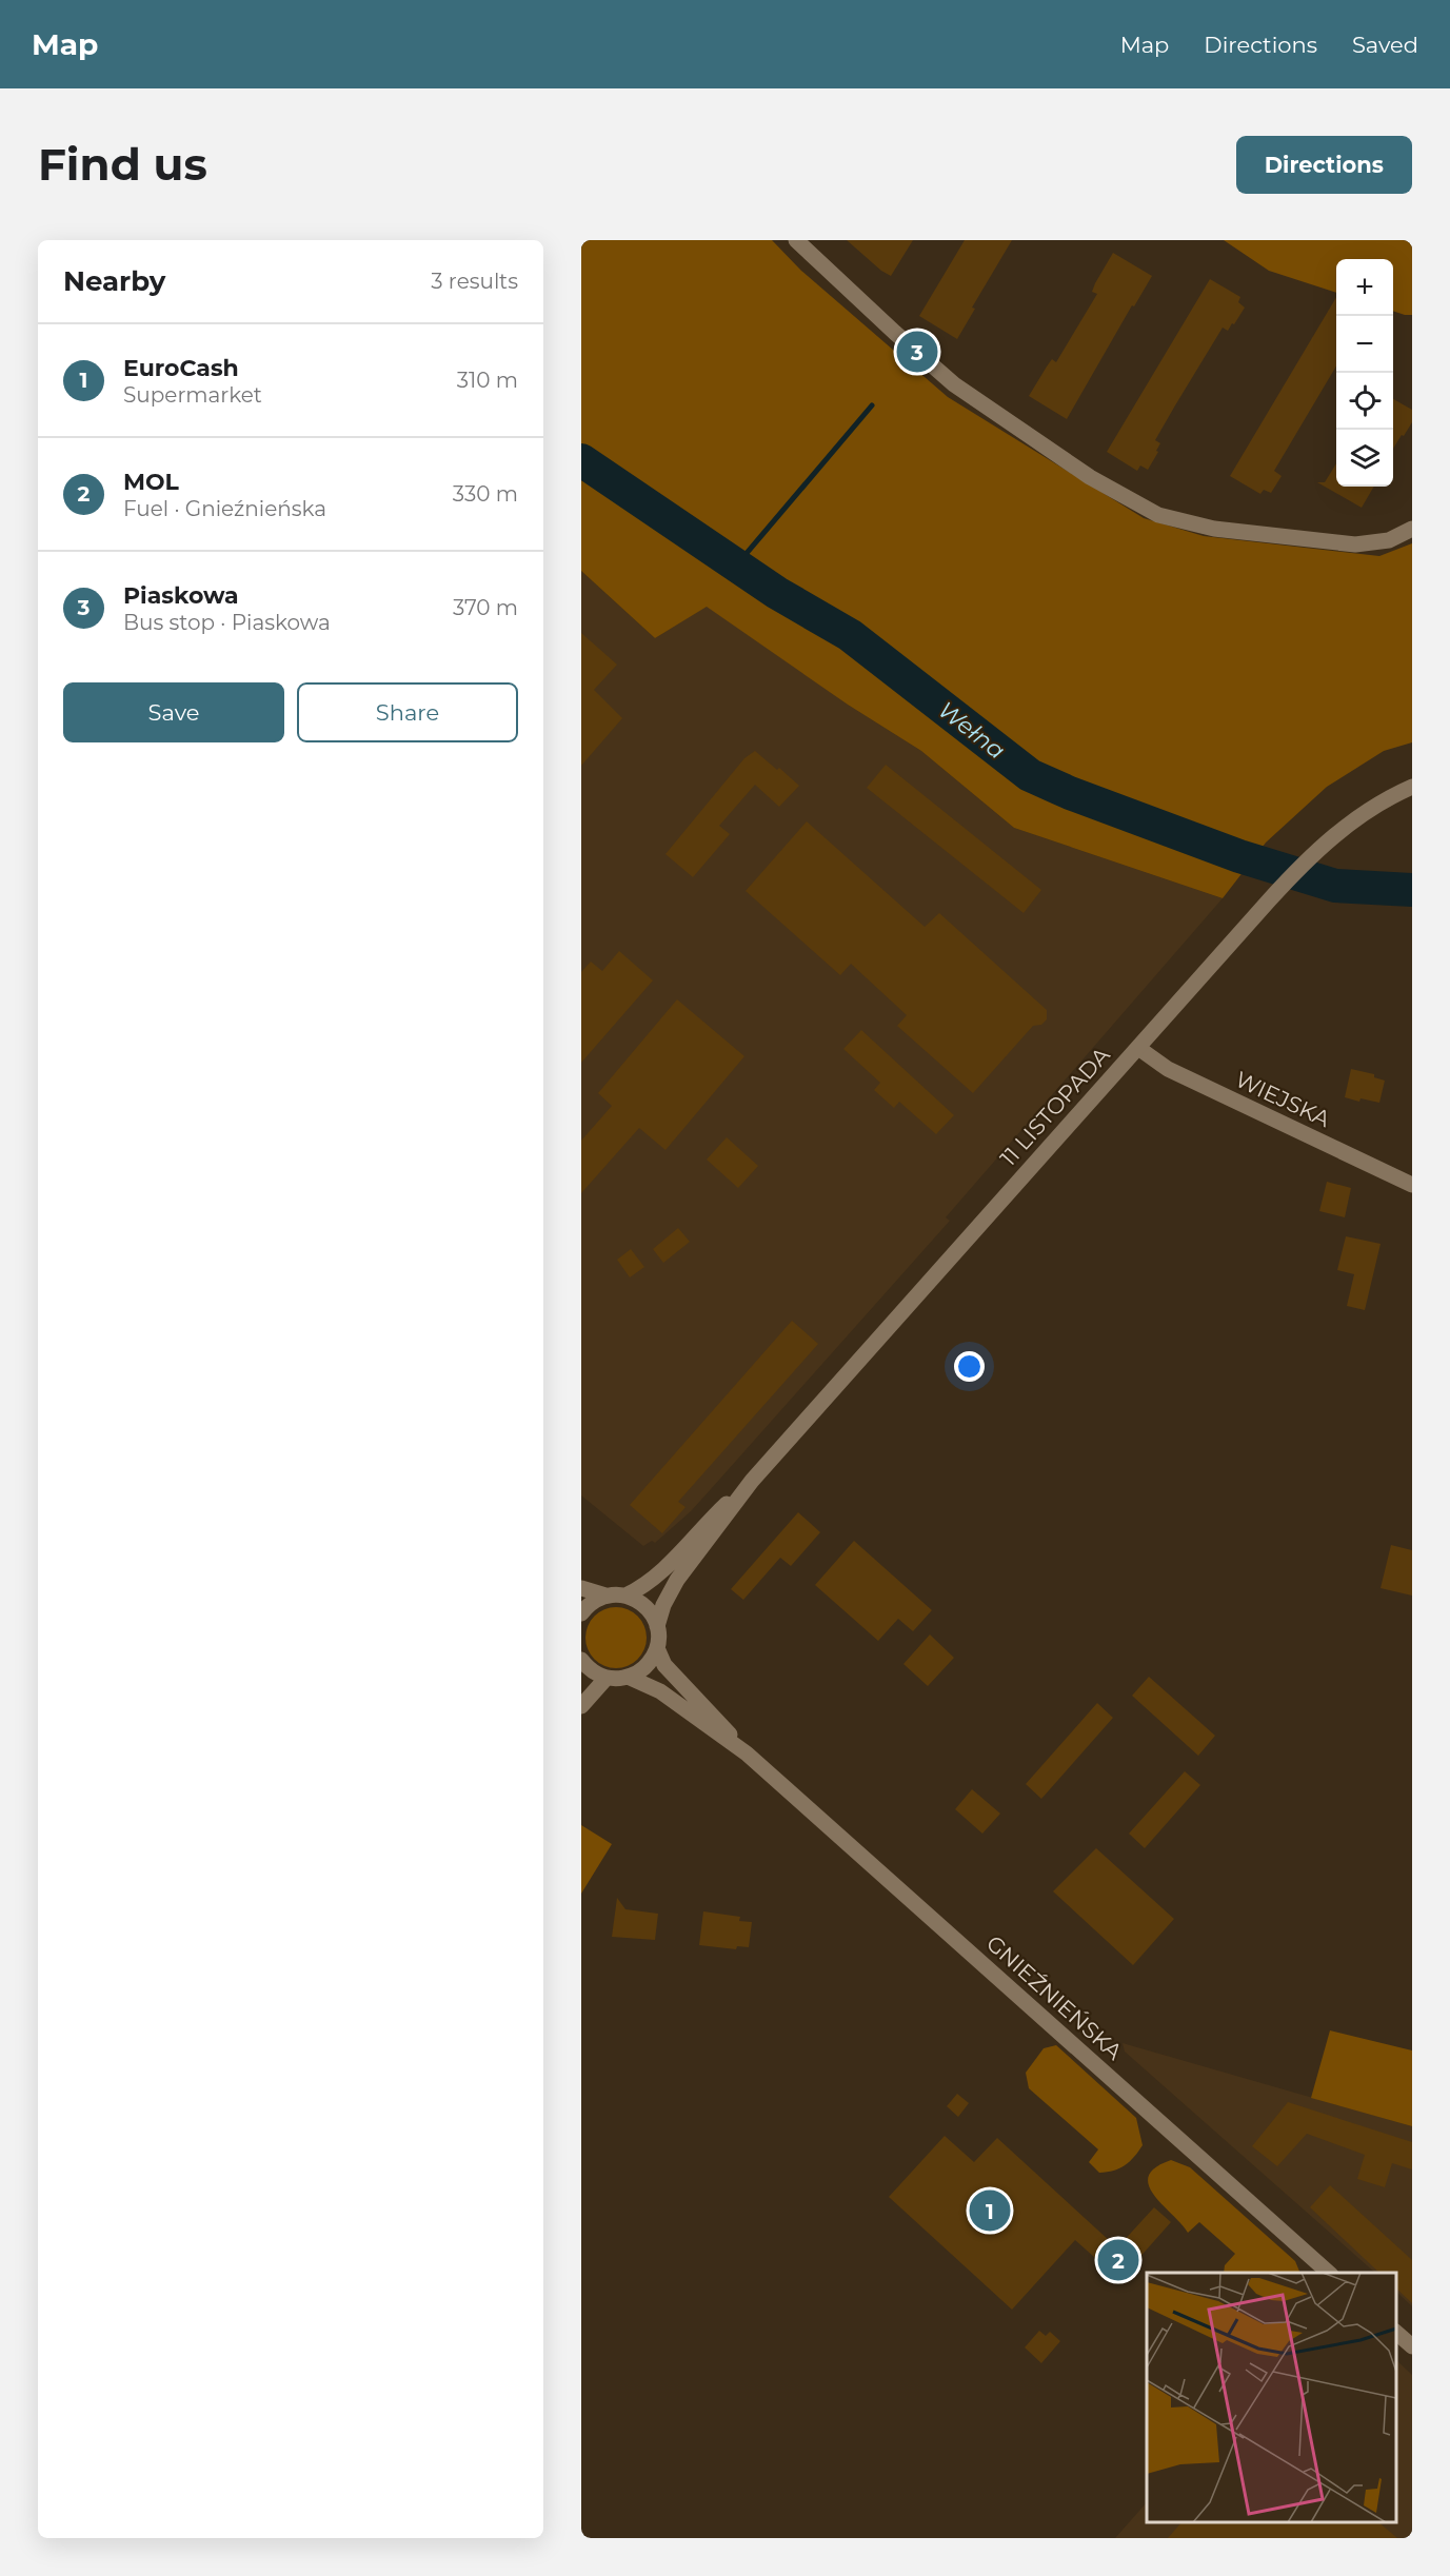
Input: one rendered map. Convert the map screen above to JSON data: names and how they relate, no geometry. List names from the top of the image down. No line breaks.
{"streets":{"main road":["WIEJSKA","11 LISTOPADA","GNIEŹNIEŃSKA"]},"crossings":[["WIEJSKA","11 LISTOPADA"]],"water":["Wełna"],"page":{"header":"Map","nav":["Map","Directions","Saved"],"buttons":["Directions",["Save","Share"]],"title":"Find us","heading":["Nearby","3 results"],"map_buttons":["+","−"],"list":[{"mark":"1","name":"EuroCash","note":"Supermarket","value":"310 m"},{"mark":"2","name":"MOL","note":"Fuel · Gnieźnieńska","value":"330 m"},{"mark":"3","name":"Piaskowa","note":"Bus stop · Piaskowa","value":"370 m"}],"pins":["3","1","2"]}}
